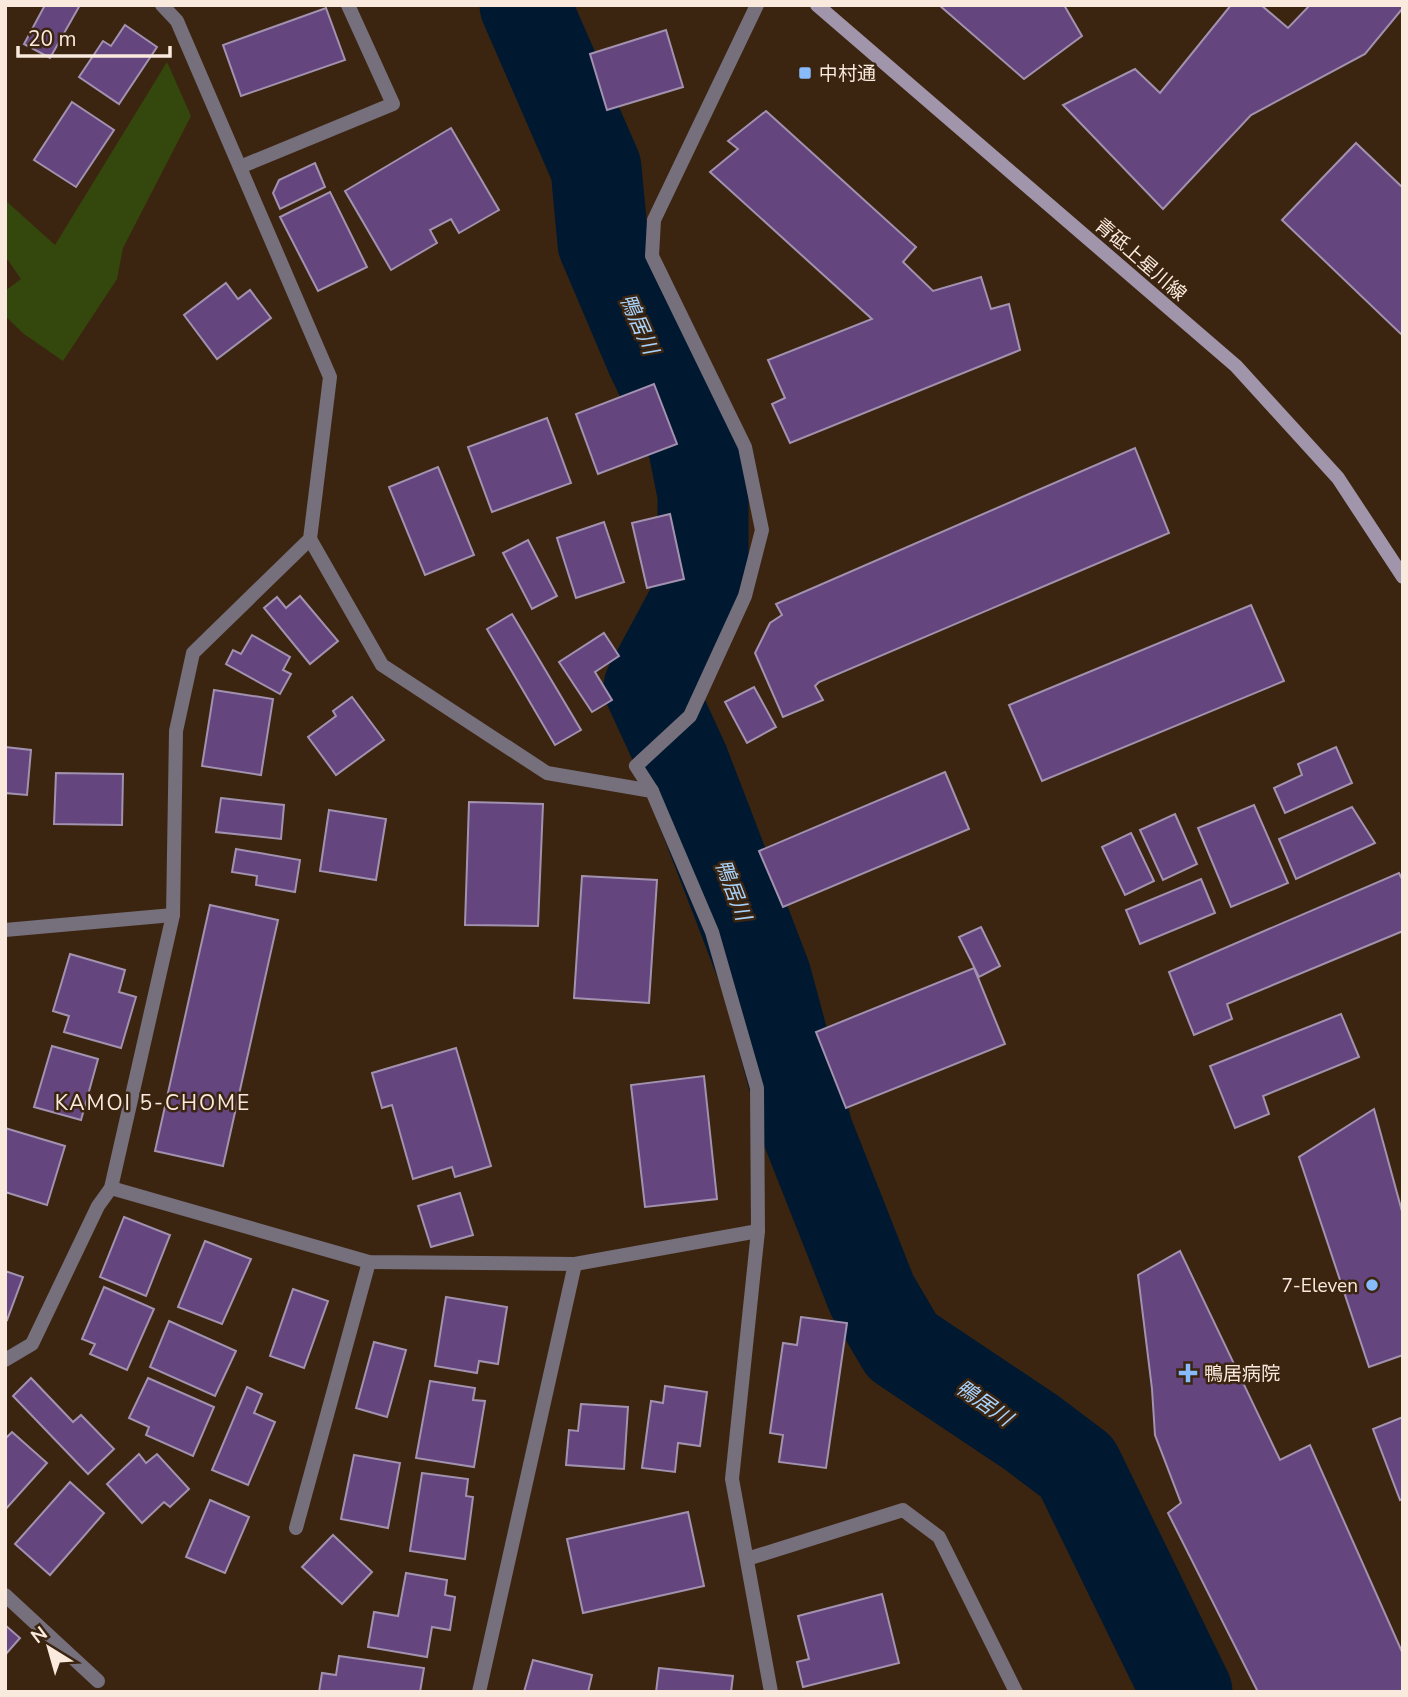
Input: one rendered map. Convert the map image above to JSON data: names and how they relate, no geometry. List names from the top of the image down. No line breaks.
{"streets":{"main road":["青砥上星川線"]},"districts":["KAMOI 5-CHOME"],"water":["鴨居川"],"places":{"transit":["中村通"],"other":["7-Eleven"],"health":["鴨居病院"]},"scale_bar":"20 m","north":"top left"}
